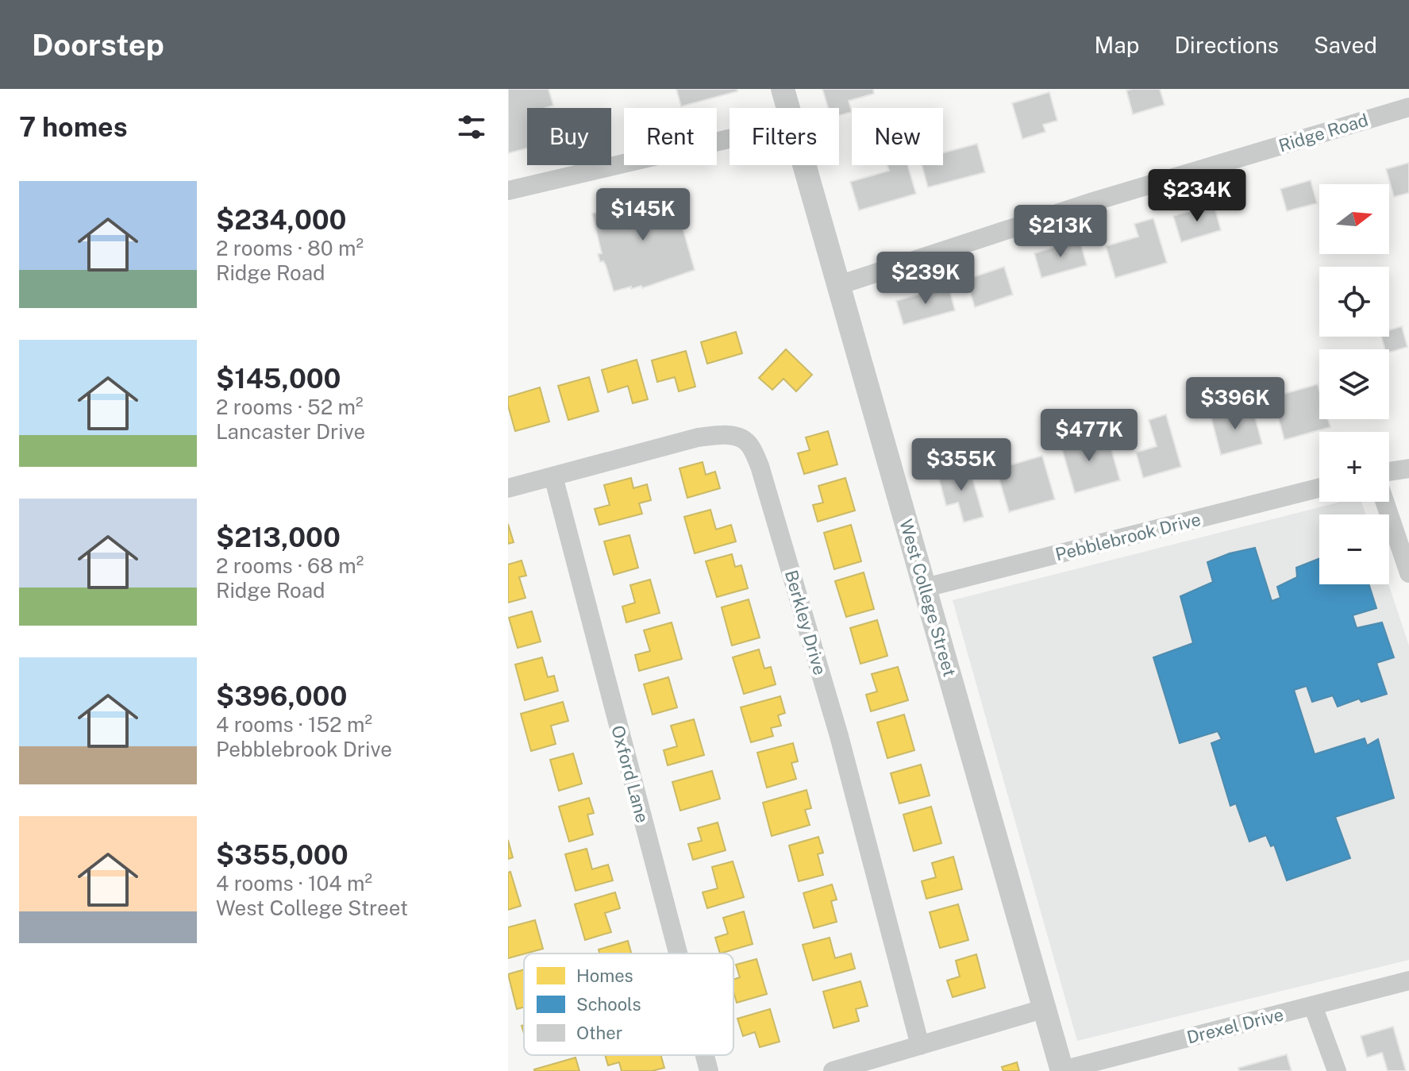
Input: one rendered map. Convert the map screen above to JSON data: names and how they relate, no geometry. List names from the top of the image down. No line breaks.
{"streets":{"street":["Ridge Road","Pebblebrook Drive","West College Street","Berkley Drive","Oxford Lane","Drexel Drive"]},"crossings":[["Ridge Road","West College Street"],["Pebblebrook Drive","West College Street"],["West College Street","Drexel Drive"],["Berkley Drive","Oxford Lane"]],"legend":["Homes","Schools","Other"],"north":"right","page":{"header":"Doorstep","nav":["Map","Directions","Saved"],"heading":"7 homes","chip":["Buy","Rent","Filters","New"],"list":[{"name":"$234,000","note":"2 rooms · 80 m² · Ridge Road"},{"name":"$145,000","note":"2 rooms · 52 m² · Lancaster Drive"},{"name":"$213,000","note":"2 rooms · 68 m² · Ridge Road"},{"name":"$396,000","note":"4 rooms · 152 m² · Pebblebrook Drive"},{"name":"$355,000","note":"4 rooms · 104 m² · West College Street"}],"price":["$234K","$145K","$213K","$239K","$396K","$477K","$355K"],"map_buttons":["+","−"]}}
